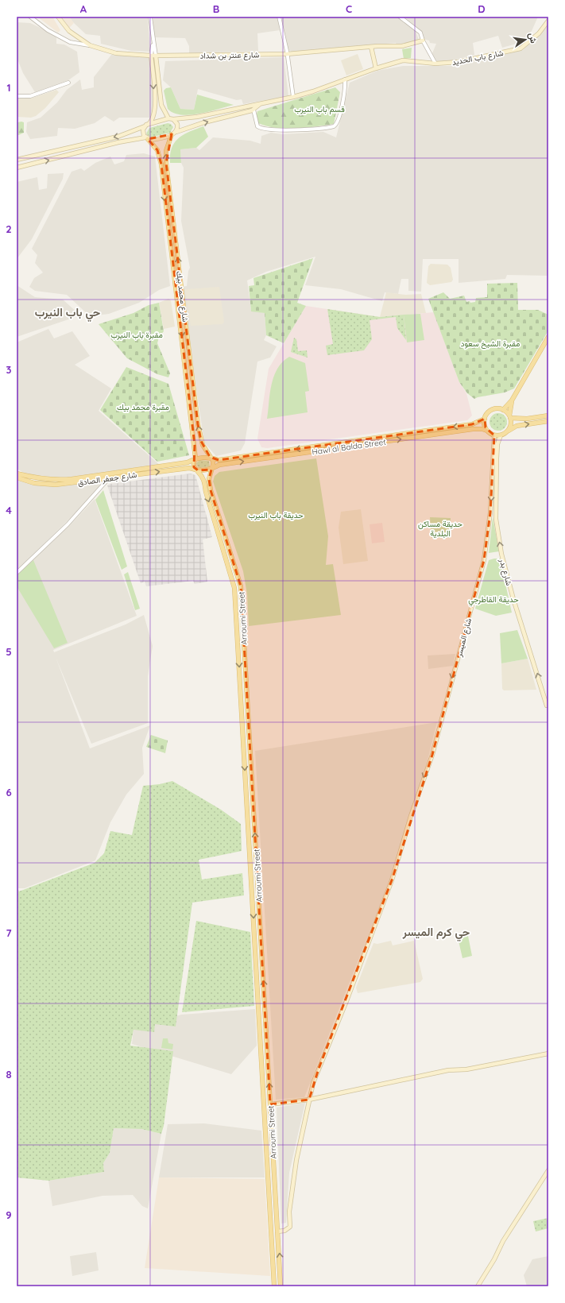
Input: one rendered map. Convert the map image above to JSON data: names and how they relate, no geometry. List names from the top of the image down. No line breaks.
{"streets":{"main road":["شارع عنتر بن شداد","شارع باب الحديد","شارع محمد بيك","Hawl al Balda Street","شارع جعفر الصادق","شارع بدر","Arroumi Street","شارع الميسر"]},"crossings":[["شارع محمد بيك","Hawl al Balda Street"],["شارع محمد بيك","شارع جعفر الصادق"],["شارع محمد بيك","Arroumi Street"],["Hawl al Balda Street","شارع جعفر الصادق"],["Hawl al Balda Street","شارع بدر"],["Hawl al Balda Street","Arroumi Street"],["Hawl al Balda Street","شارع الميسر"],["شارع جعفر الصادق","Arroumi Street"],["شارع بدر","شارع الميسر"],["Arroumi Street","شارع الميسر"]],"one_way":["شارع بدر","شارع الميسر"],"districts":["حي باب النيرب","حي كرم الميسر"],"parks":["قسم باب النيرب","مقبرة باب النيرب","مقبرة الشيخ سعود","مقبرة محمد بيك","حديقة باب النيرب","حديقة مساكن البلدية","حديقة القاطرجي"],"north":"right","grid":{"columns":["A","B","C","D"],"rows":["1","2","3","4","5","6","7","8","9"]}}
